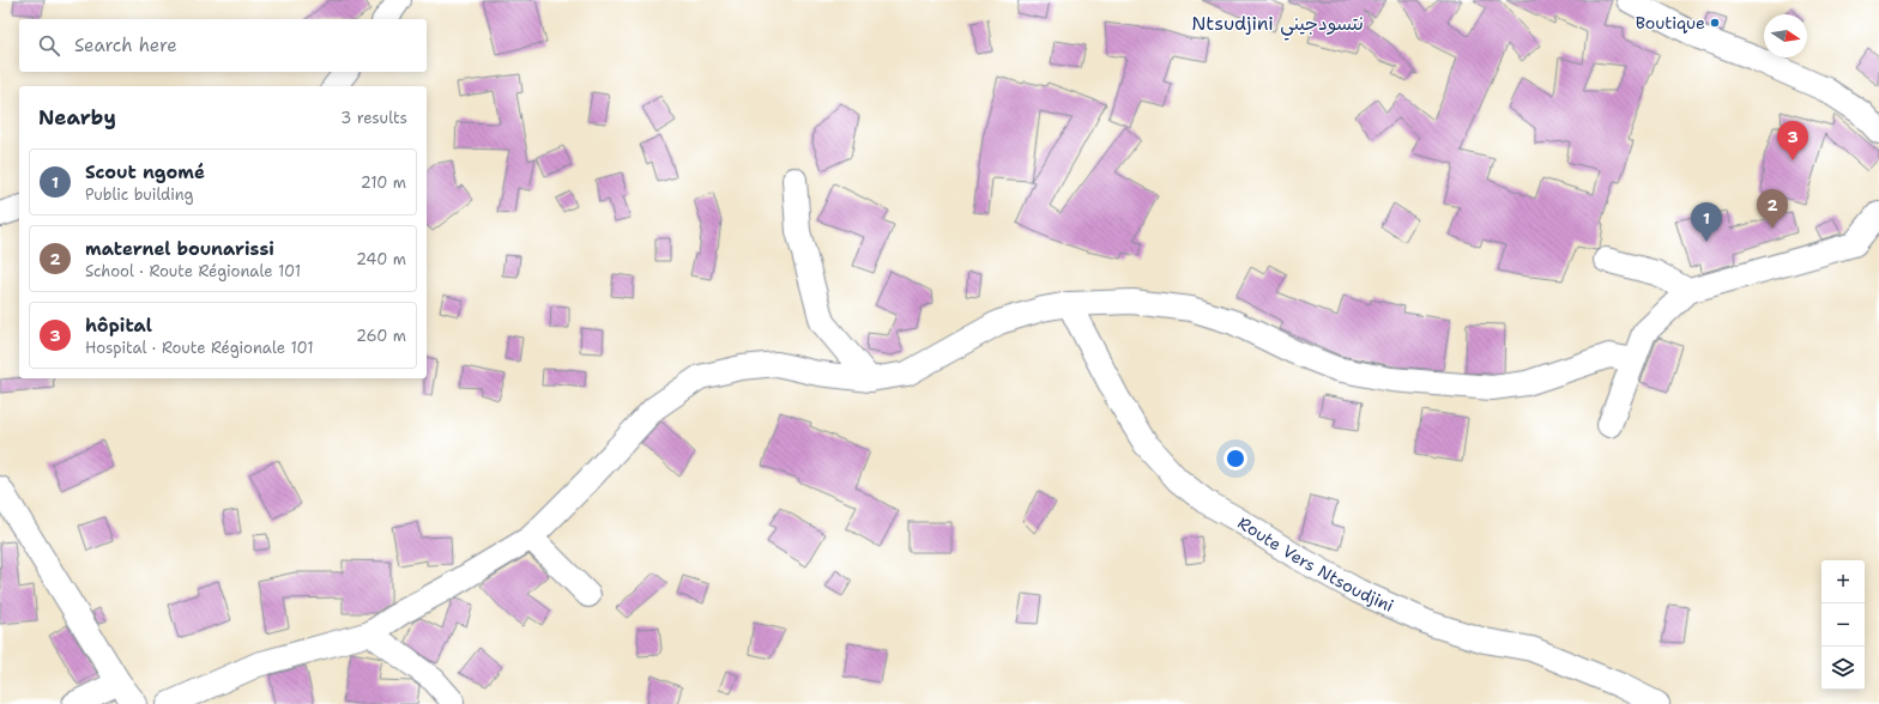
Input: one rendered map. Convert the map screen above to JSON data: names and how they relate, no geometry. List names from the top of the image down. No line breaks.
{"streets":{"street":["Route Vers Ntsoudjini"]},"districts":["Ntsudjini نتسودجيني"],"places":["Boutique"],"north":"right","page":{"search":"Search here","heading":["Nearby","3 results"],"pins":["3","2","1"],"list":[{"mark":"1","name":"Scout ngomé","note":"Public building","value":"210 m"},{"mark":"2","name":"maternel bounarissi","note":"School · Route Régionale 101","value":"240 m"},{"mark":"3","name":"hôpital","note":"Hospital · Route Régionale 101","value":"260 m"}],"map_buttons":["+","−"]}}
